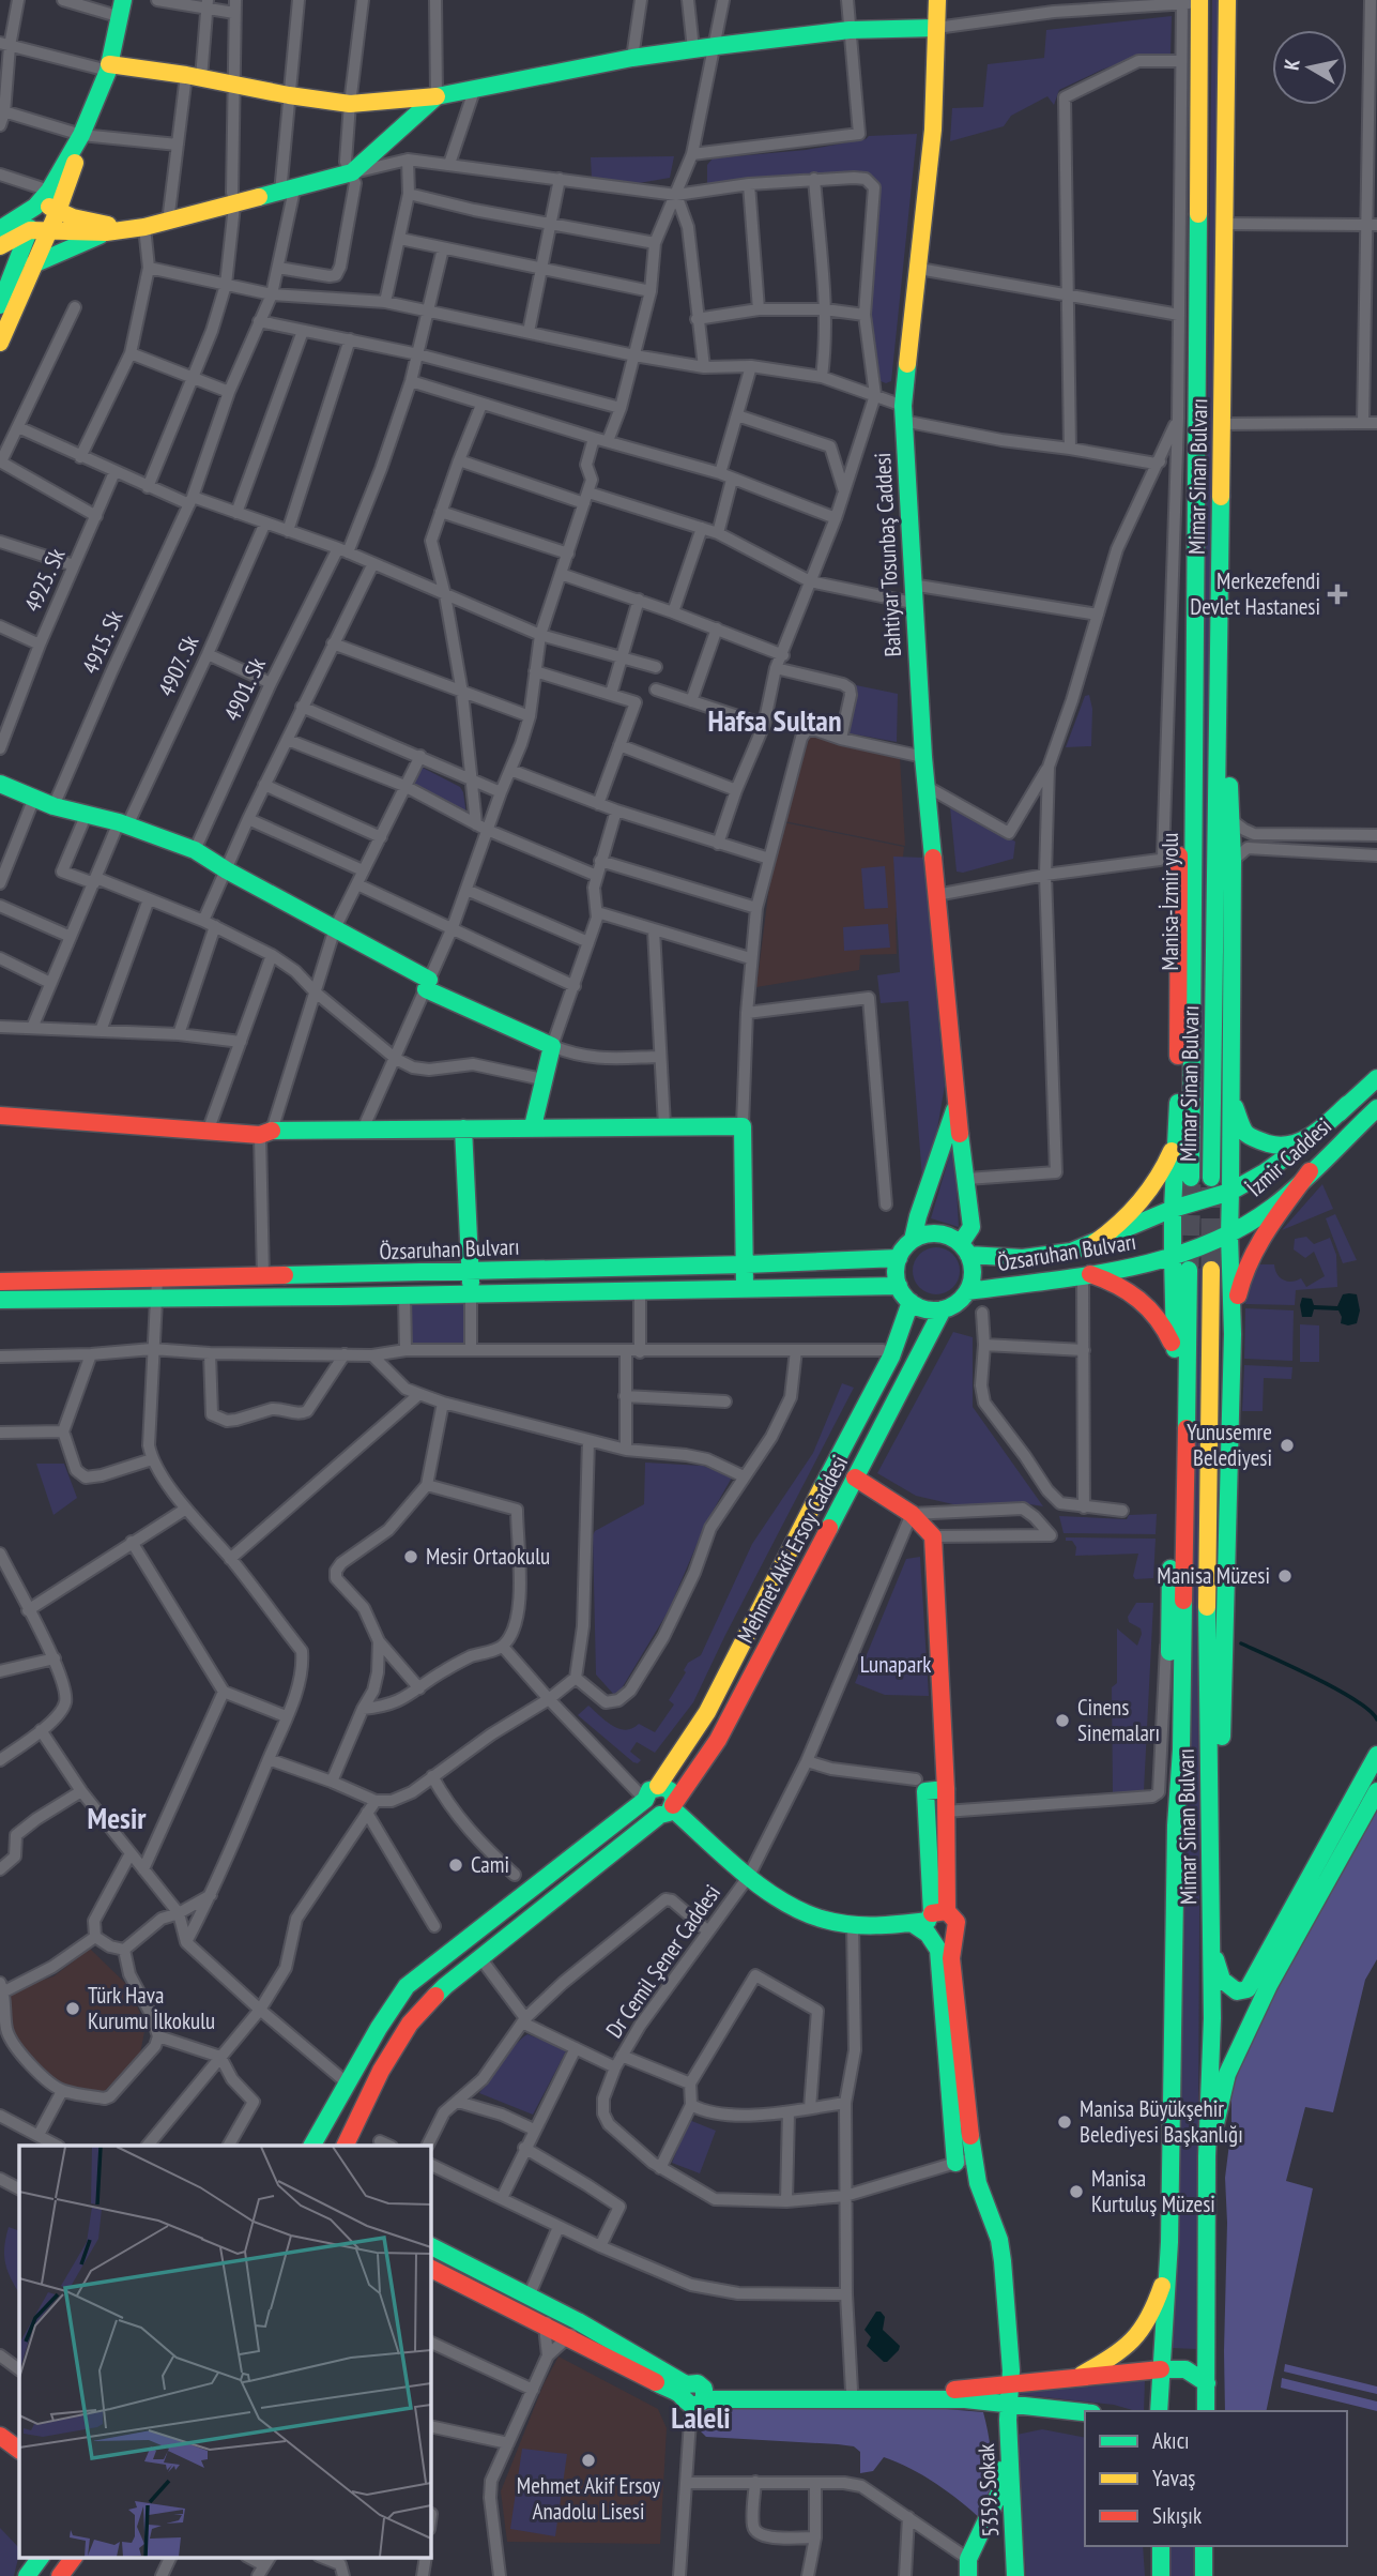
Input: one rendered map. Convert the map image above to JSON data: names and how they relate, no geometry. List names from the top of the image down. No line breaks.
{"streets":{"main road":["Mimar Sinan Bulvarı","Bahtiyar Tosunbaş Caddesi","Manisa-İzmir yolu","İzmir Caddesi","Özsaruhan Bulvarı","Mehmet Akif Ersoy Caddesi","5359. Sokak"],"street":["4925. Sk","4915. Sk","4907. Sk","4901. Sk","Dr Cemil Şener Caddesi"]},"crossings":[["Mimar Sinan Bulvarı","Manisa-İzmir yolu"],["Bahtiyar Tosunbaş Caddesi","Özsaruhan Bulvarı"],["Bahtiyar Tosunbaş Caddesi","Mehmet Akif Ersoy Caddesi"],["İzmir Caddesi","Özsaruhan Bulvarı"],["Özsaruhan Bulvarı","Mehmet Akif Ersoy Caddesi"]],"districts":["Hafsa Sultan","Mesir","Laleli"],"parks":["Lunapark"],"places":{"health":["Merkezefendi Devlet Hastanesi"],"other":["Yunusemre Belediyesi","Mesir Ortaokulu","Manisa Müzesi","Cinens Sinemaları","Cami","Türk Hava Kurumu İlkokulu","Manisa Büyükşehir Belediyesi Başkanlığı","Manisa Kurtuluş Müzesi","Mehmet Akif Ersoy Anadolu Lisesi"]},"legend":["Akıcı","Yavaş","Sıkışık"],"north":"left"}
